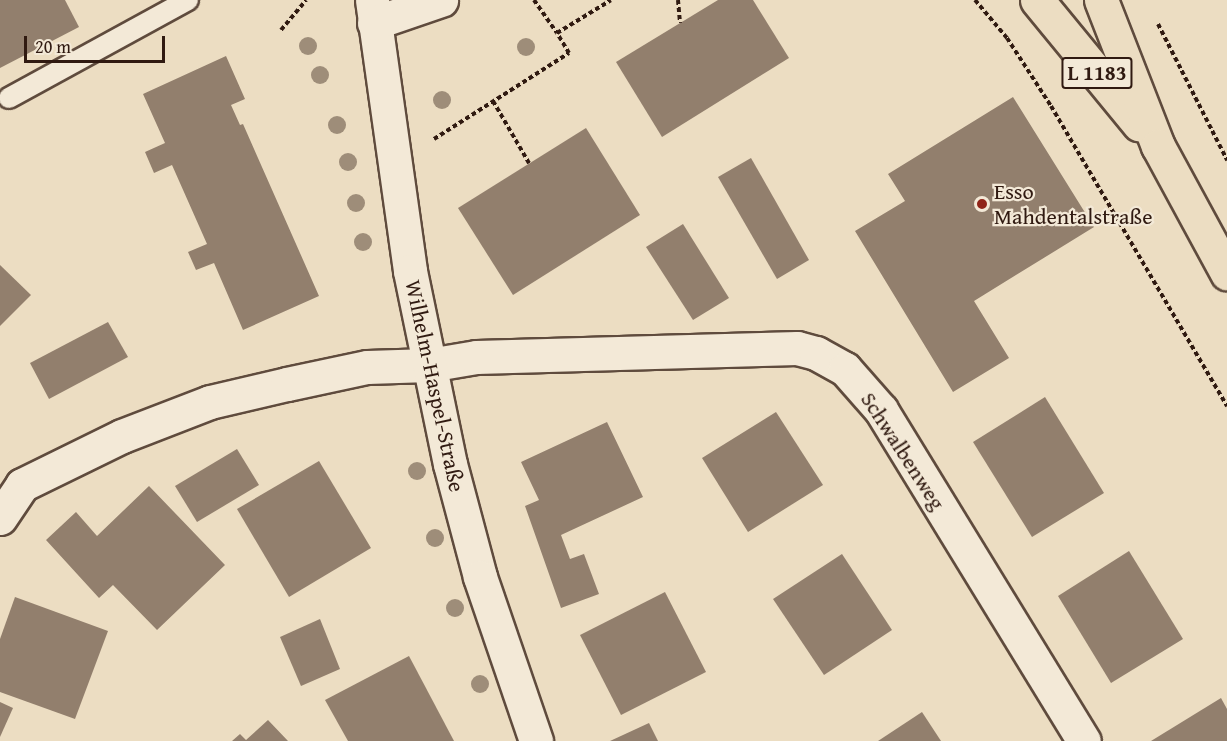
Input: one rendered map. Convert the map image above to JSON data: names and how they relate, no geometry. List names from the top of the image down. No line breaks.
{"streets":{"main road":["L 1183"],"street":["Wilhelm-Haspel-Straße","Schwalbenweg"]},"crossings":[["Wilhelm-Haspel-Straße","Schwalbenweg"]],"places":["Esso Mahdentalstraße"],"scale_bar":"20 m"}
